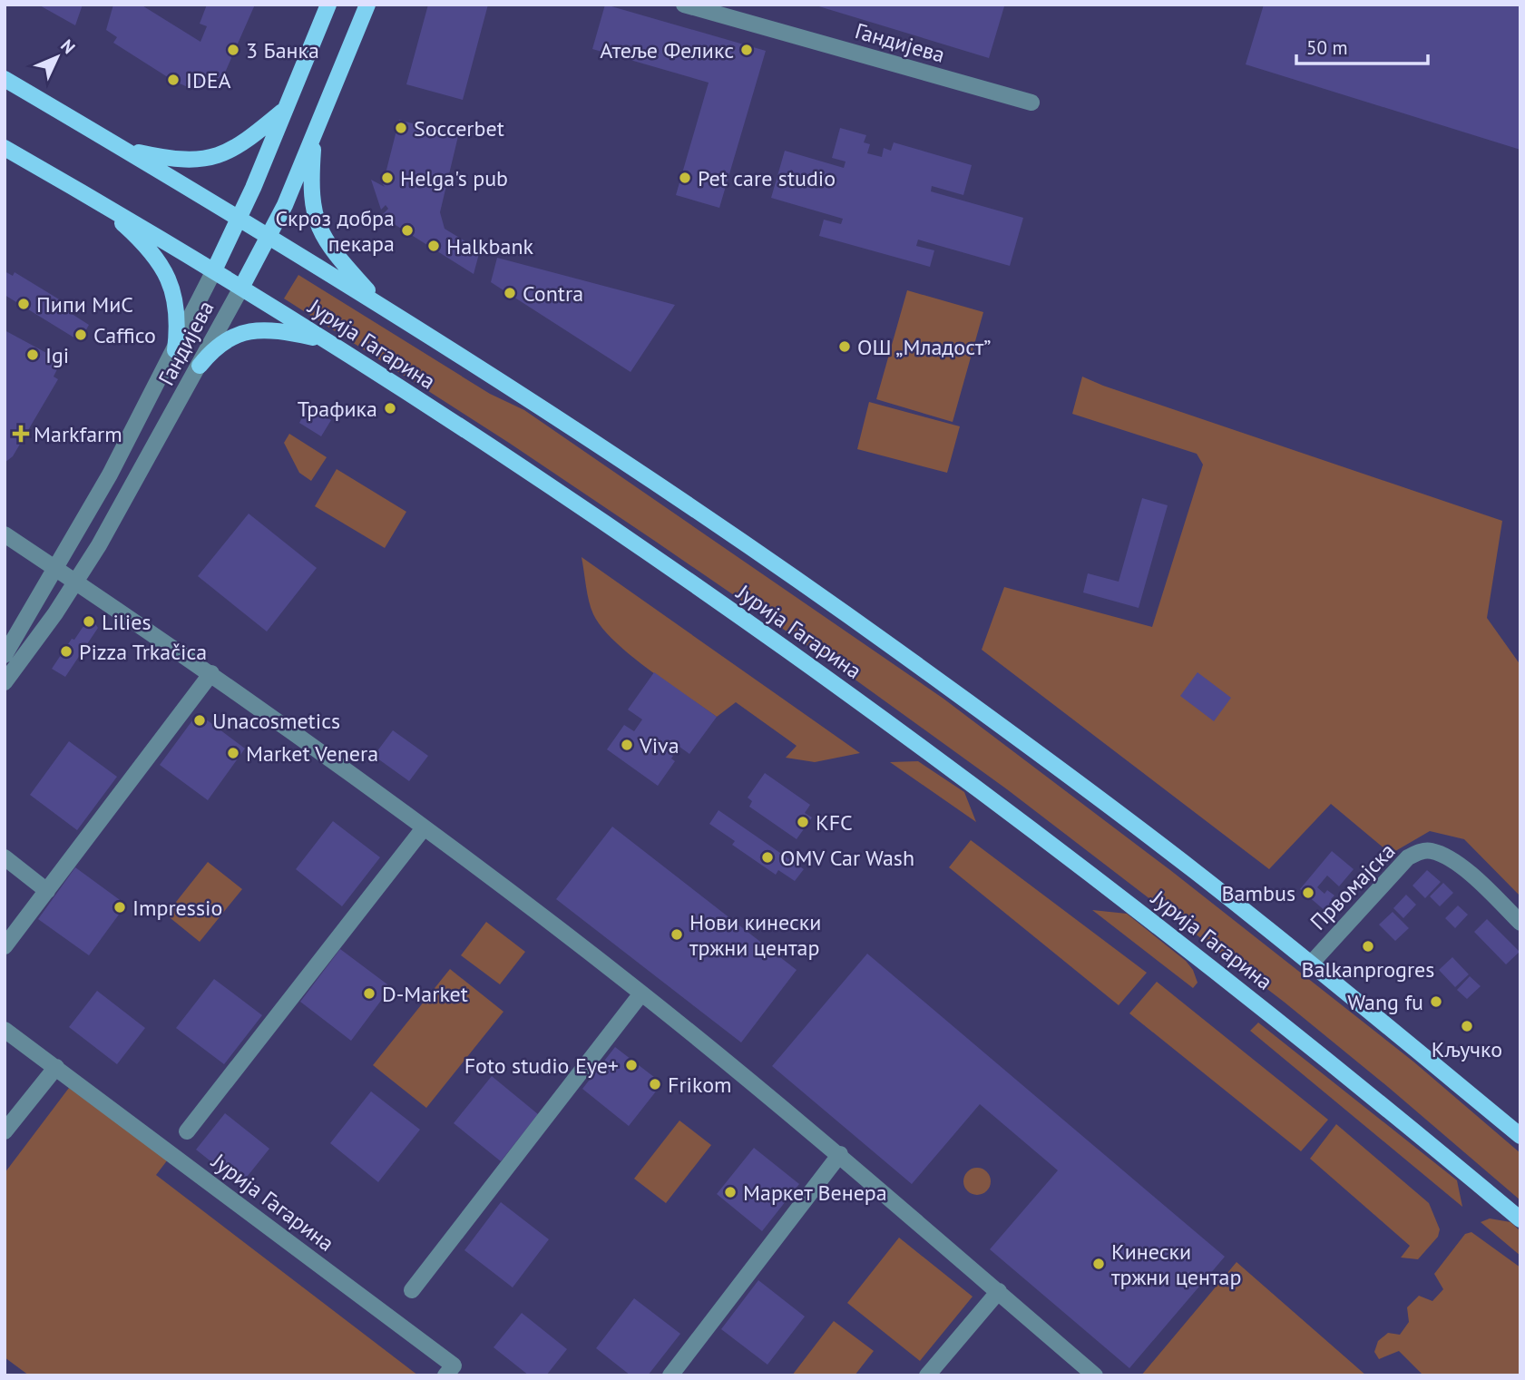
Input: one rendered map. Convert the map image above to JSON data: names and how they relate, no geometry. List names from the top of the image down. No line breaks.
{"streets":{"main road":["Гандијева","Јурија Гагарина"],"street":["Првомајска"]},"crossings":[["Гандијева","Јурија Гагарина"],["Јурија Гагарина","Првомајска"]],"places":{"other":["3 Банка","Атеље Феликс","IDEA","Soccerbet","Helga's pub","Pet care studio","Скроз добра пекара","Halkbank","Contra","Пипи МиС","Caffico","ОШ „Младост”","Igi","Трафика","Lilies","Pizza Trkačica","Unacosmetics","Viva","Market Venera","KFC","OMV Car Wash","Bambus","Impressio","Нови кинески тржни центар","Balkanprogres","D-Market","Wang fu","Кључко","Foto studio Eye+","Frikom","Маркет Венера","Кинески тржни центар"],"health":["Markfarm"]},"scale_bar":"50 m","north":"top right"}
